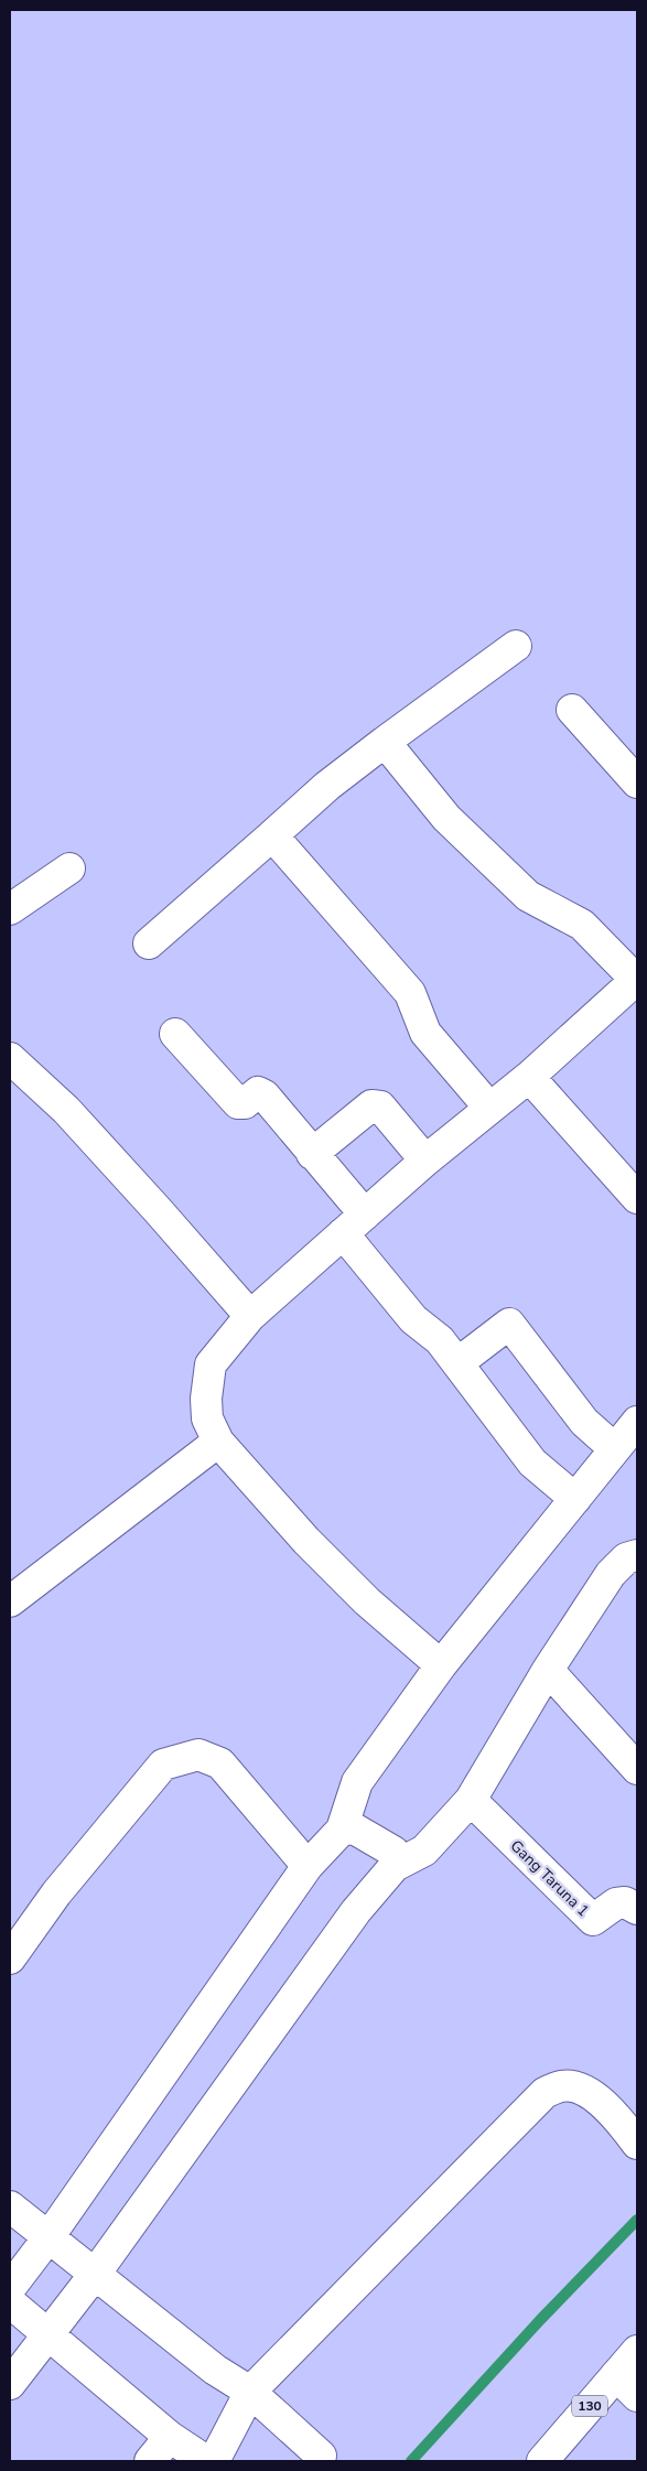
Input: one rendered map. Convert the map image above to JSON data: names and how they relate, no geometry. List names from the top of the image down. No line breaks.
{"streets":{"street":["Gang Taruna 1","130"]}}
